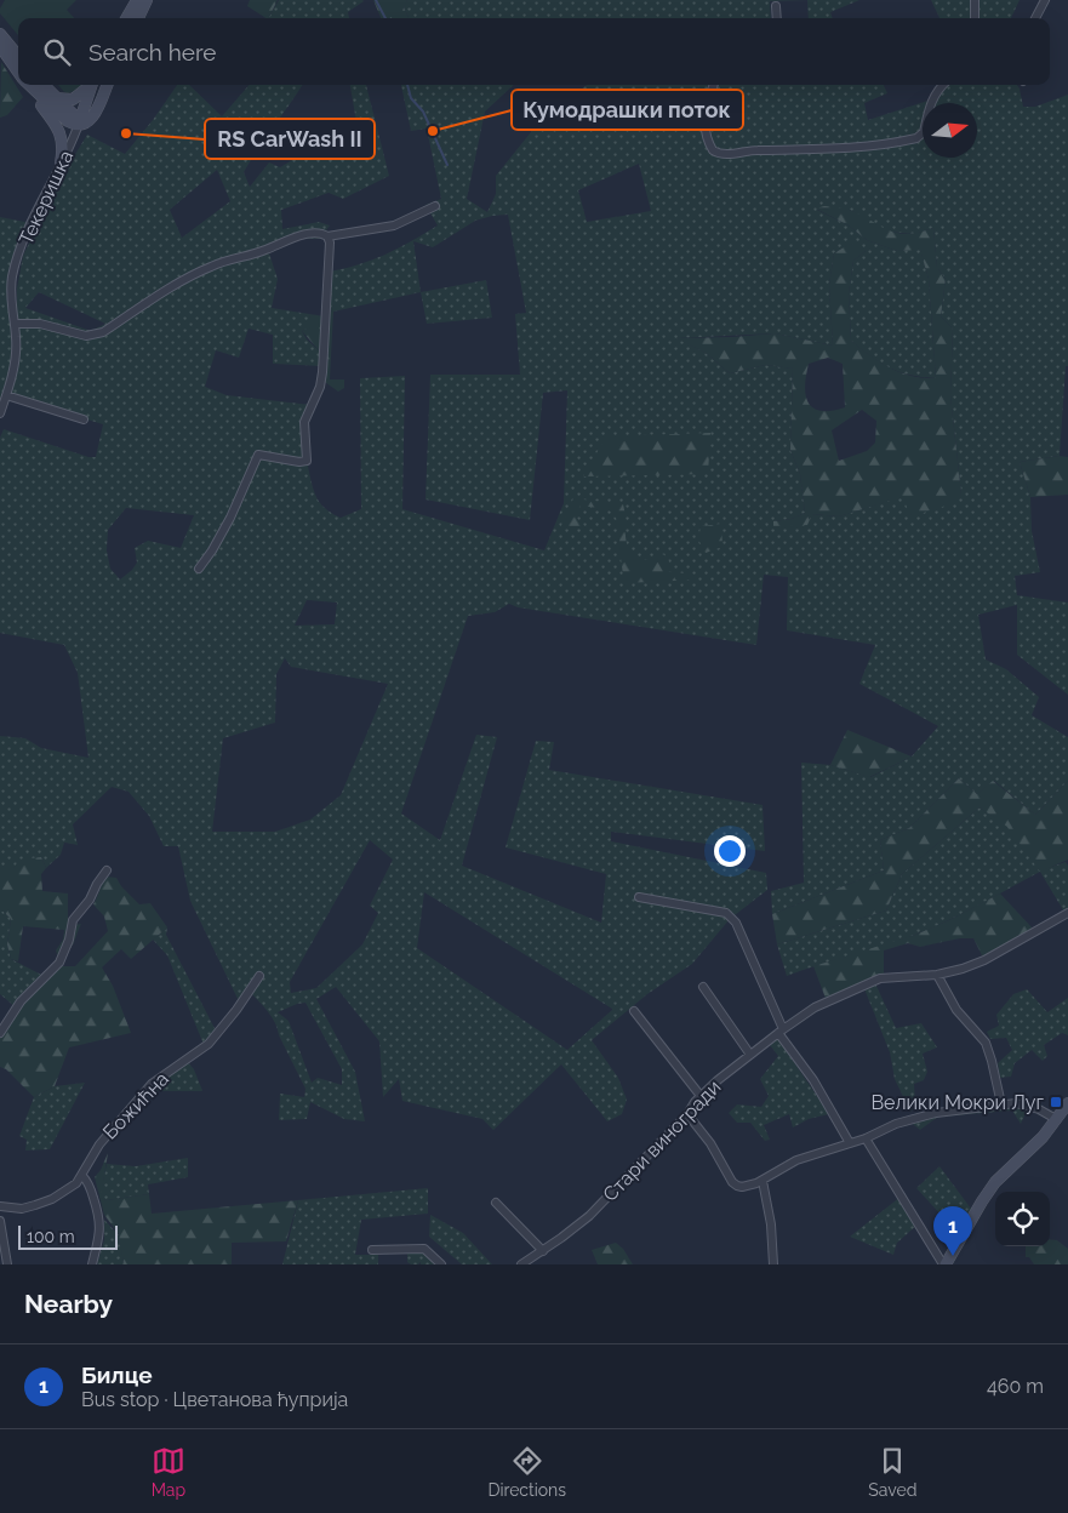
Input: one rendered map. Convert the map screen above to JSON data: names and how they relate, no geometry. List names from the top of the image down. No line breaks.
{"streets":{"street":["Текеришка","Божићна","Стари виногради"]},"places":{"other":["Кумодрашки поток","RS CarWash II"],"transit":["Велики Мокри Луг"]},"scale_bar":"100 m","north":"right","page":{"search":"Search here","pins":"1","scale":"100 m","heading":"Nearby","list":[{"mark":"1","name":"Билце","note":"Bus stop · Цветанова ћуприја","value":"460 m"}],"nav":["Map","Directions","Saved"]}}
